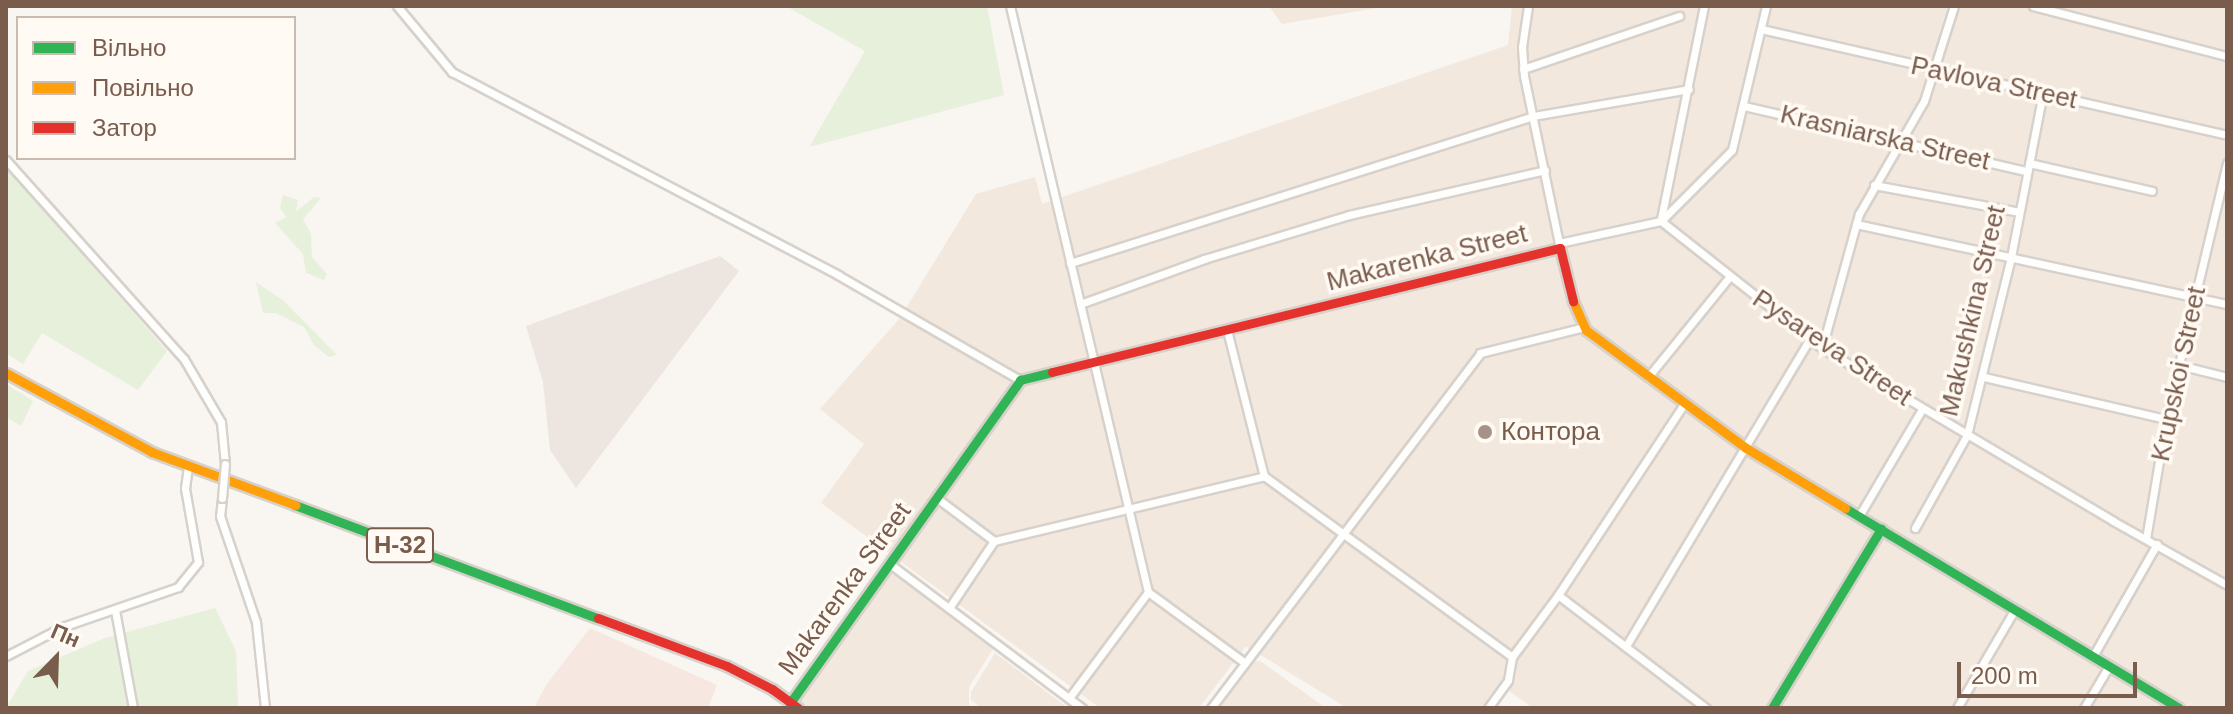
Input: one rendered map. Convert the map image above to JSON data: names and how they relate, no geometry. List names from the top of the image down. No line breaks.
{"streets":{"street":["Pavlova Street","Krasniarska Street","Makarenka Street","Makushkina Street","Pysareva Street","Krupskoi Street","Н-32"]},"crossings":[["Pavlova Street","Makushkina Street"],["Krasniarska Street","Makushkina Street"],["Makarenka Street","Н-32"],["Makushkina Street","Pysareva Street"],["Pysareva Street","Krupskoi Street"]],"places":["Контора"],"legend":["Вільно","Повільно","Затор"],"scale_bar":"200 m","north":"top right"}
